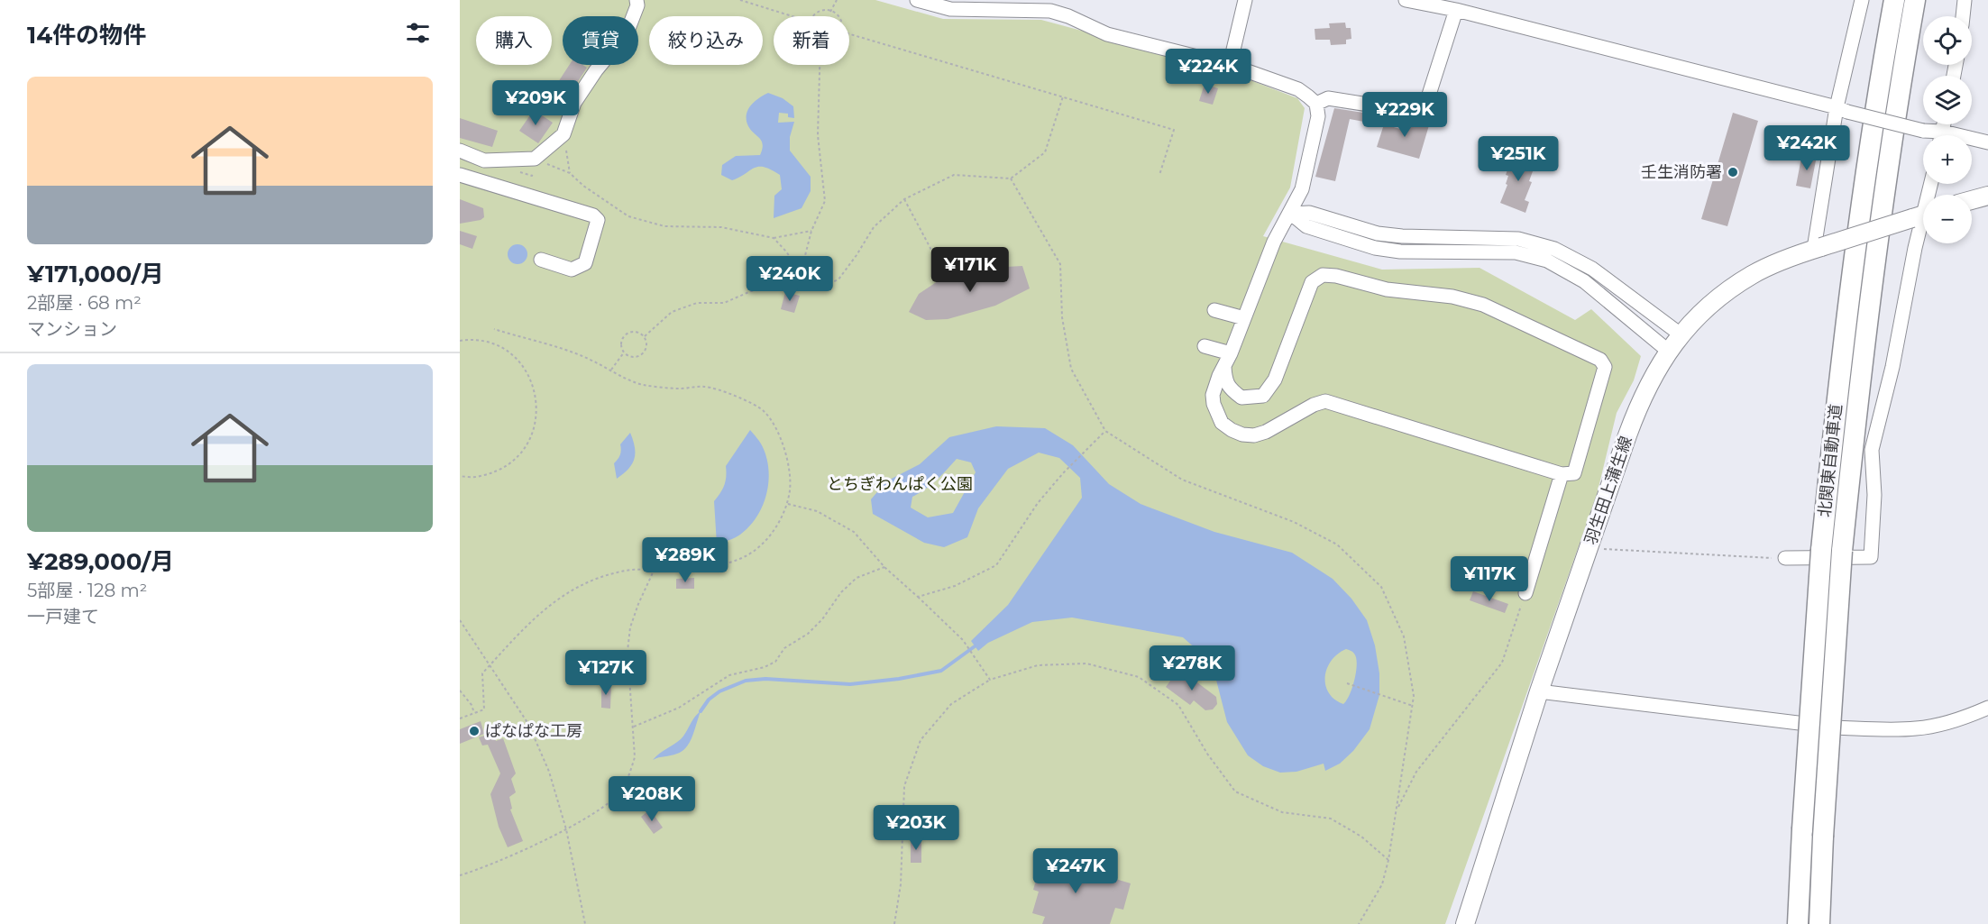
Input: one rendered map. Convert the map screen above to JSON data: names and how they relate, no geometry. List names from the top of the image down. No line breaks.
{"streets":{"highway":["北関東自動車道"],"main road":["羽生田上蒲生線"]},"parks":["とちぎわんぱく公園"],"places":["壬生消防署","ぱなぱな工房"],"page":{"heading":"14件の物件","map_buttons":["+","−"],"chip":["購入","賃貸","絞り込み","新着"],"price":["¥224K","¥209K","¥229K","¥242K","¥251K","¥171K","¥240K","¥289K","¥117K","¥278K","¥127K","¥208K","¥203K","¥247K"],"list":[{"name":"¥171,000/月","note":"2部屋 · 68 m² · マンション"},{"name":"¥289,000/月","note":"5部屋 · 128 m² · 一戸建て"}]}}
